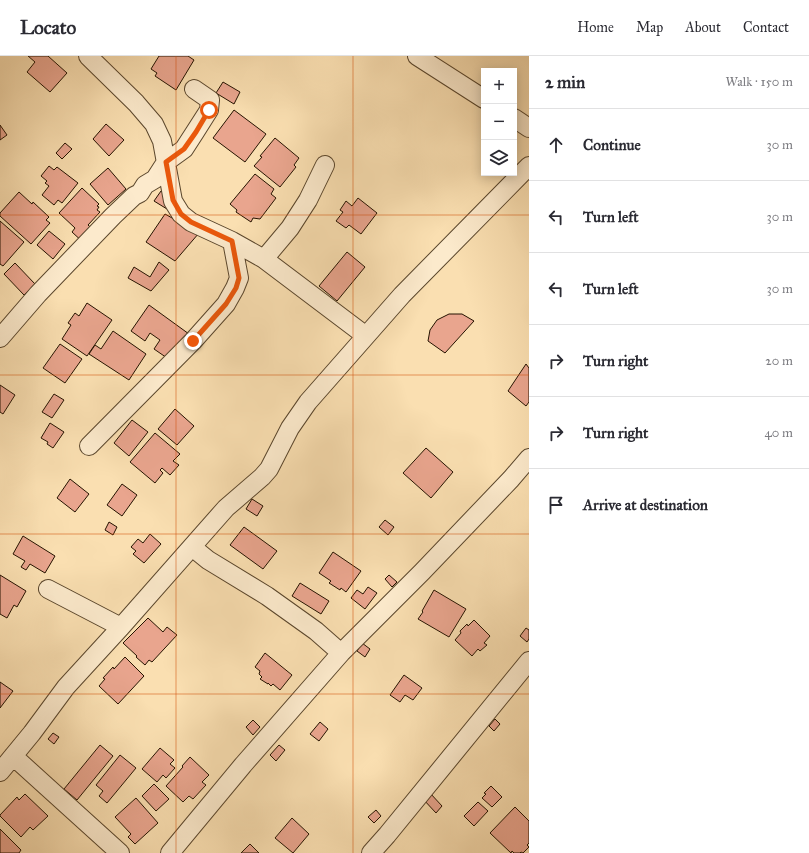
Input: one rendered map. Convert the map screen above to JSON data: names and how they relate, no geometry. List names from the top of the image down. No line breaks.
{"page":{"header":"Locato","nav":["Home","Map","About","Contact"],"heading":["2 min","Walk · 150 m"],"map_buttons":["+","−"],"list":[["Continue","30 m"],["Turn left","30 m"],["Turn left","30 m"],["Turn right","20 m"],["Turn right","40 m"],"Arrive at destination"]}}
